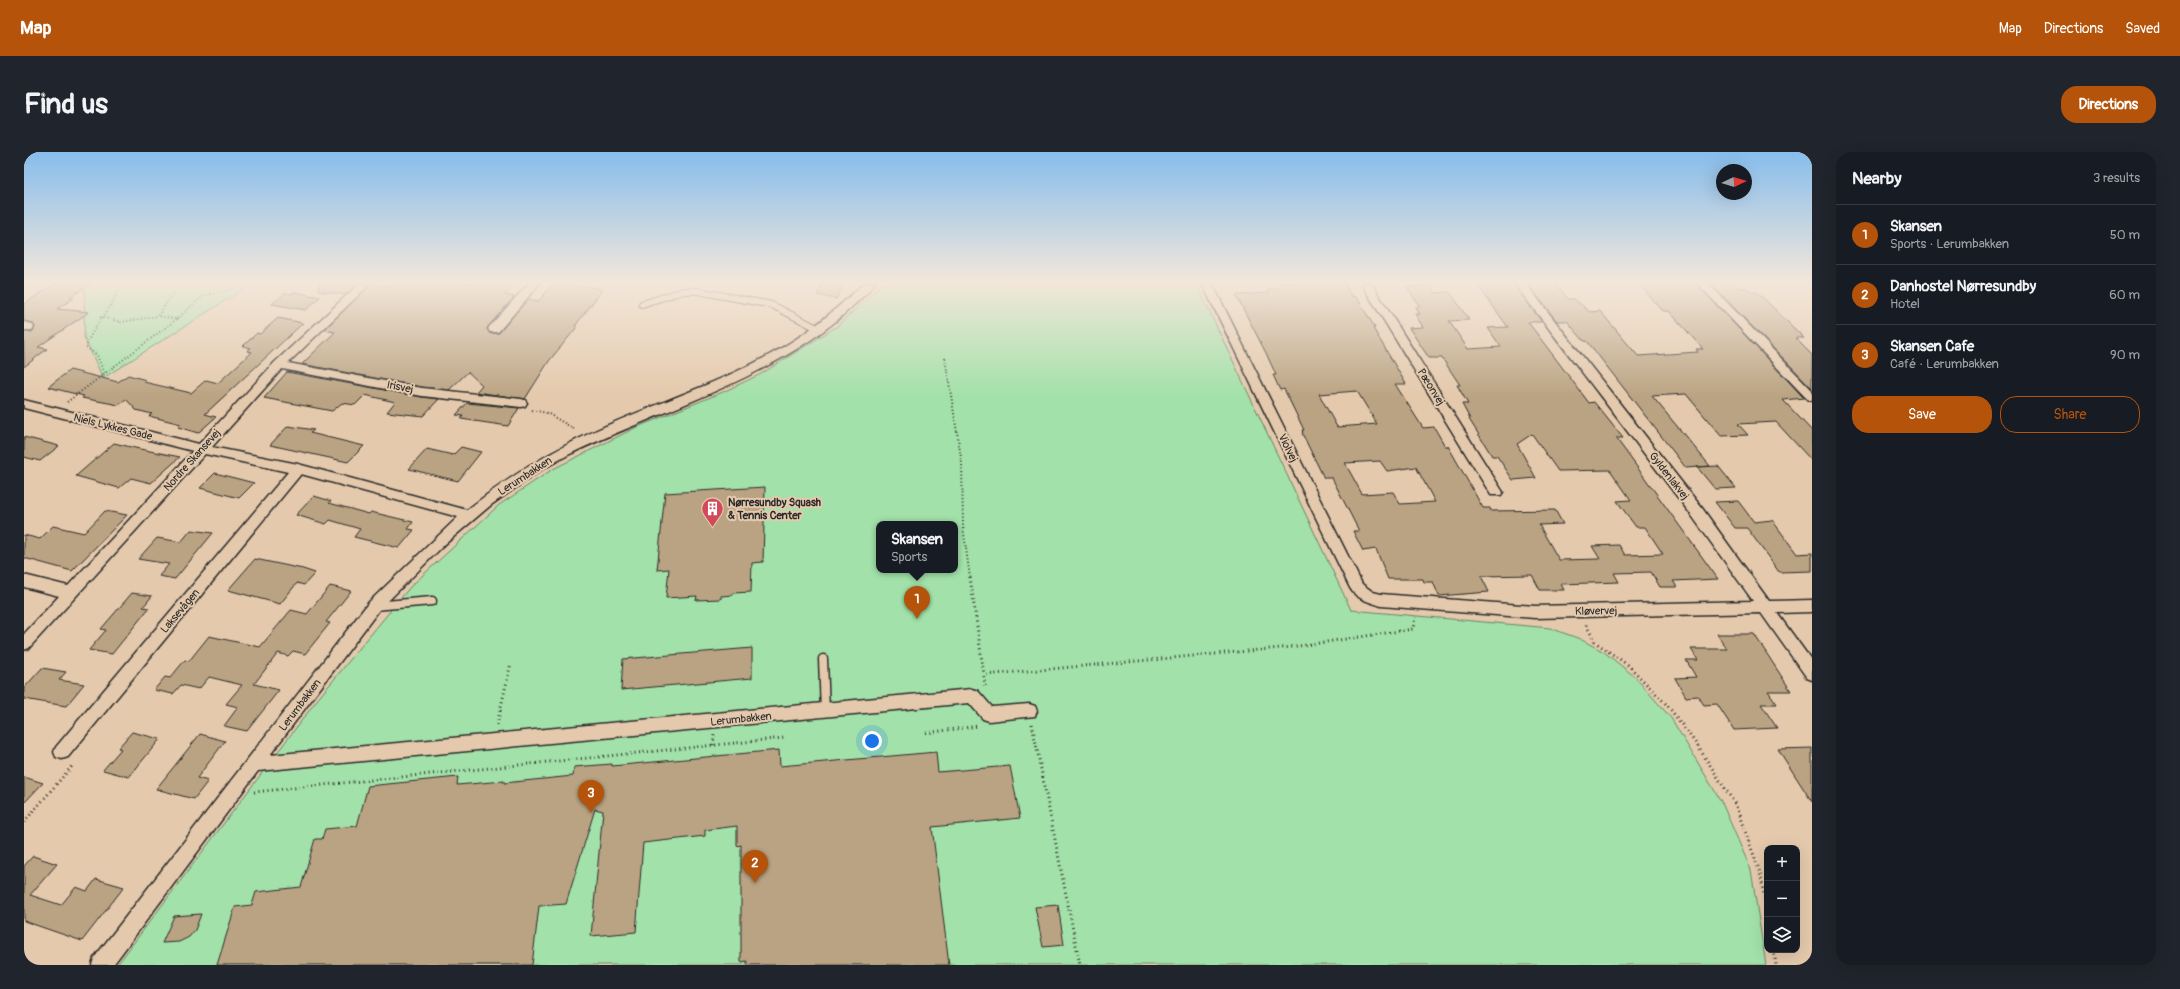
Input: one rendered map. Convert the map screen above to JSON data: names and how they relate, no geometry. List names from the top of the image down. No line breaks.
{"streets":{"street":["Irisvej","Pæonvej","Niels Lykkes Gade","Violvej","Nordre Skansevej","Lerumbakken","Gyldenlakvej","Laksevågen","Kløvervej"]},"crossings":[["Irisvej","Nordre Skansevej"],["Niels Lykkes Gade","Nordre Skansevej"],["Violvej","Kløvervej"],["Gyldenlakvej","Kløvervej"]],"places":{"building":["Nørresundby Squash & Tennis Center"]},"north":"right","page":{"header":"Map","nav":["Map","Directions","Saved"],"buttons":["Directions",["Save","Share"]],"title":"Find us","heading":["Nearby","3 results"],"list":[{"mark":"1","name":"Skansen","note":"Sports · Lerumbakken","value":"50 m"},{"mark":"2","name":"Danhostel Nørresundby","note":"Hotel","value":"60 m"},{"mark":"3","name":"Skansen Cafe","note":"Café · Lerumbakken","value":"90 m"}],"popup":["Skansen","Sports"],"pins":["1","3","2"],"map_buttons":["+","−"]}}
